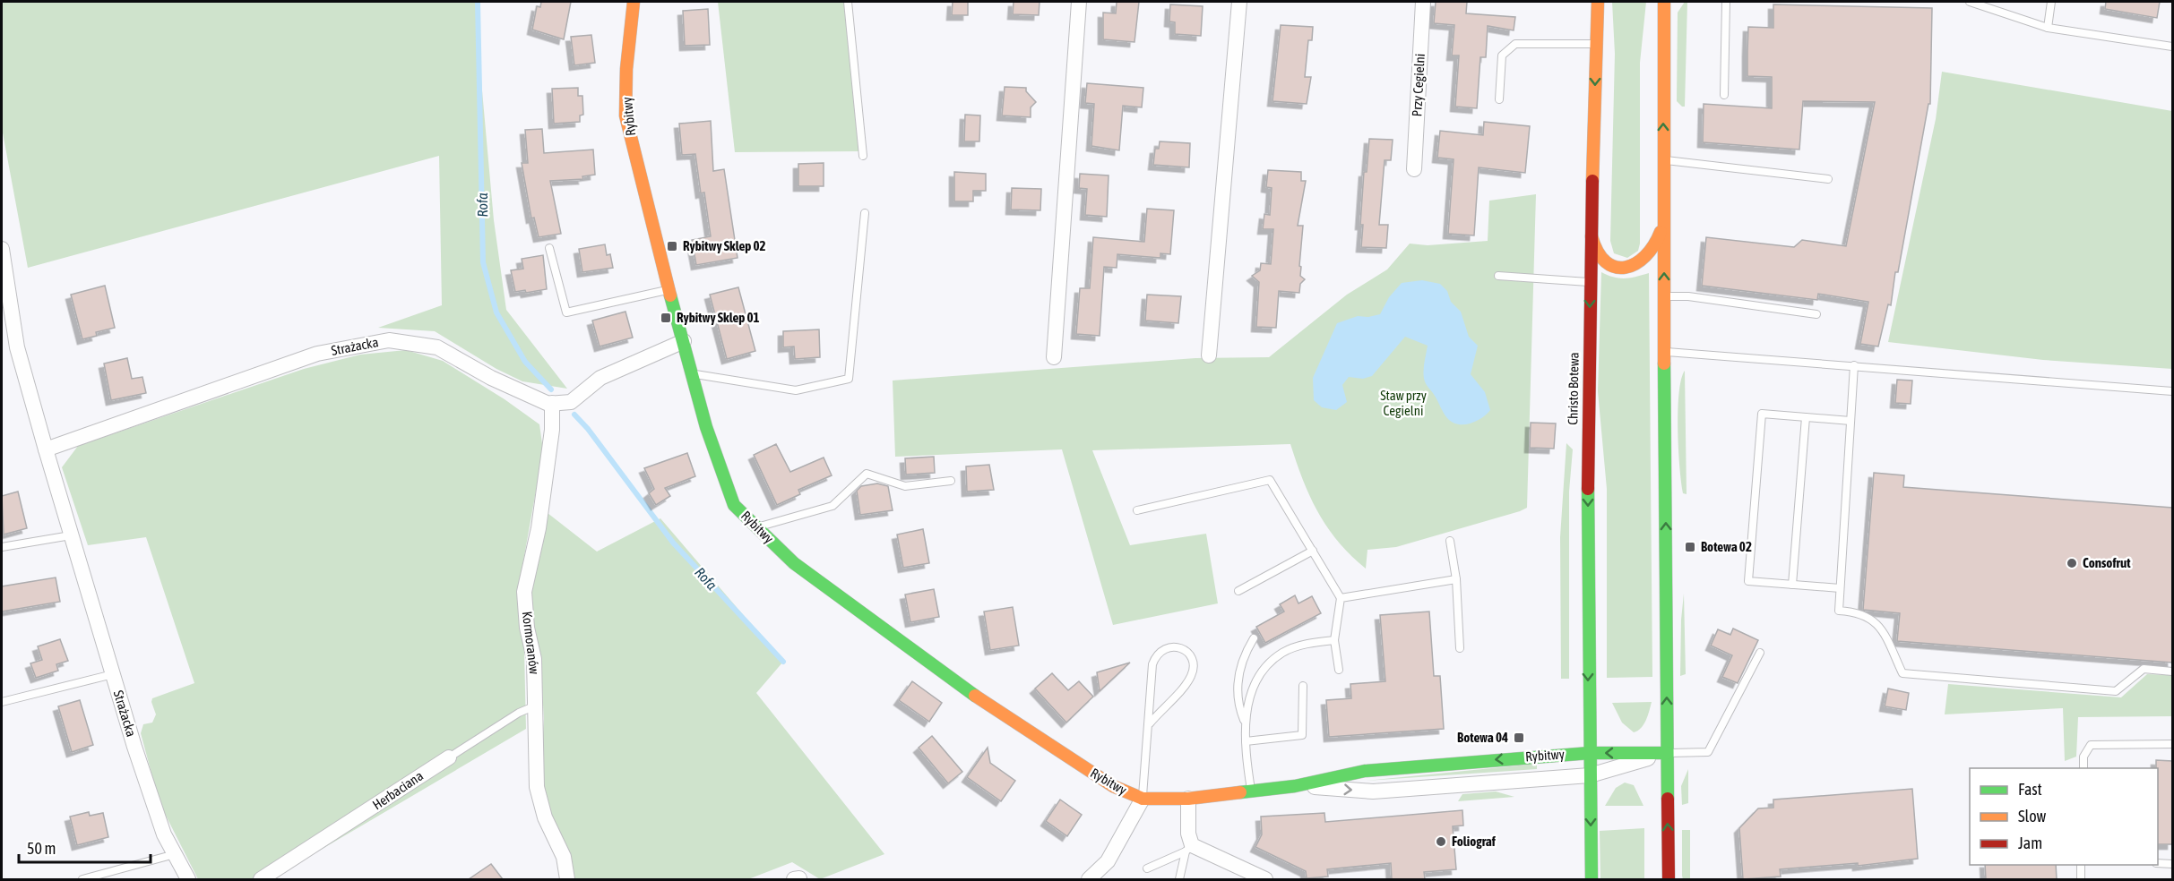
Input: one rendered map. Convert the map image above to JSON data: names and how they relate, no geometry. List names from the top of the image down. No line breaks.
{"streets":{"main road":["Rybitwy","Christo Botewa"],"street":["Przy Cegielni","Strażacka","Kormoranów","Herbaciana"]},"crossings":[["Rybitwy","Christo Botewa"],["Strażacka","Kormoranów"],["Kormoranów","Herbaciana"]],"water":["Rofa"],"parks":["Staw przy Cegielni"],"places":{"transit":["Rybitwy Sklep 02","Rybitwy Sklep 01","Botewa 02","Botewa 04"],"other":["Consofrut","Foliograf"]},"legend":["Fast","Slow","Jam"],"scale_bar":"50 m"}
